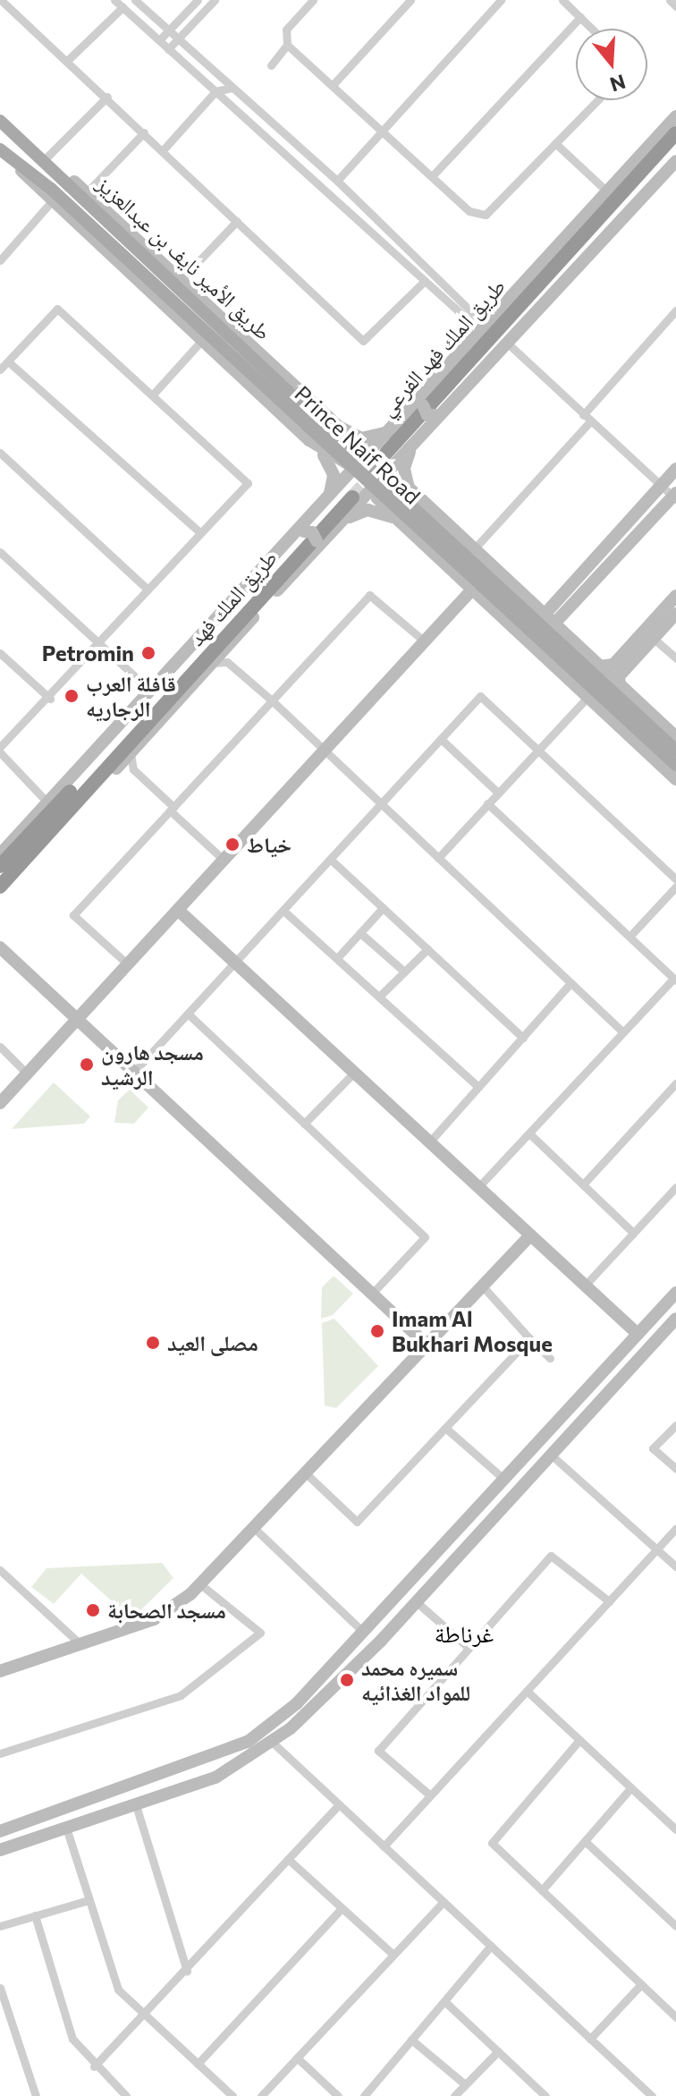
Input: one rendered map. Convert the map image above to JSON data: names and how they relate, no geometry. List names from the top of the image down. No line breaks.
{"streets":{"highway":["طريق الملك فهد"],"main road":["طريق الأمير نايف بن عبدالعزيز","Prince Naif Road"],"street":["طريق الملك فهد الفرعي"]},"crossings":[["طريق الأمير نايف بن عبدالعزيز","Prince Naif Road"]],"districts":["غرناطة"],"places":["Petromin","قافلة العرب الرجاريه","خياط","مسجد هارون الرشيد","Imam Al Bukhari Mosque","مصلى العيد","مسجد الصحابة","سميره محمد للمواد الغذائيه"],"north":"bottom"}
